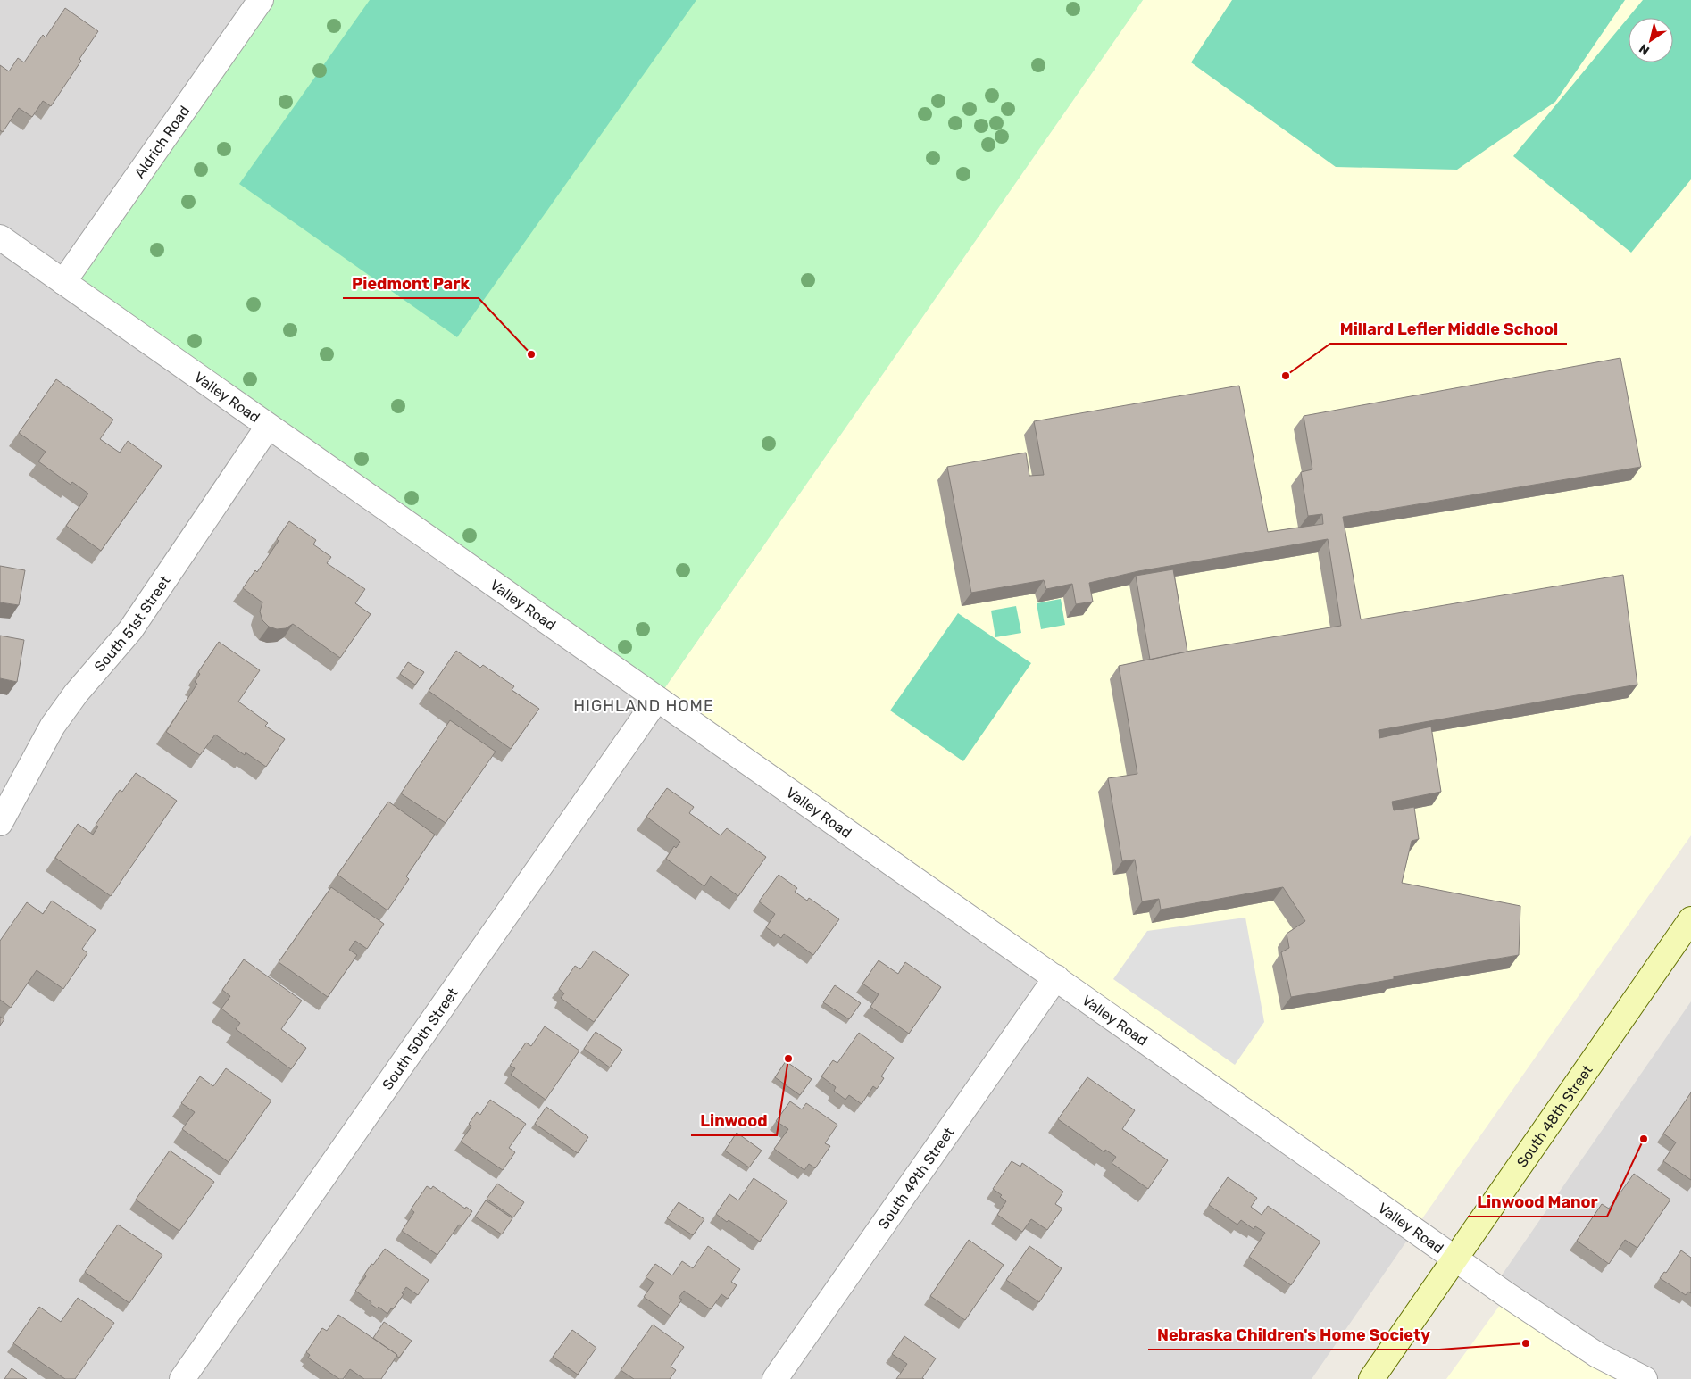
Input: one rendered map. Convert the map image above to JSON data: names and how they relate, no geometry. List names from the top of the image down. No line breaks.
{"streets":{"main road":["South 48th Street"],"street":["Aldrich Road","Valley Road","South 51st Street","South 50th Street","South 49th Street"]},"crossings":[["Aldrich Road","Valley Road"],["Valley Road","South 51st Street"],["Valley Road","South 50th Street"],["Valley Road","South 48th Street"],["Valley Road","South 49th Street"]],"districts":["HIGHLAND HOME"],"places":["Piedmont Park","Millard Lefler Middle School","Linwood","Linwood Manor","Nebraska Children's Home Society"],"north":"bottom left"}
